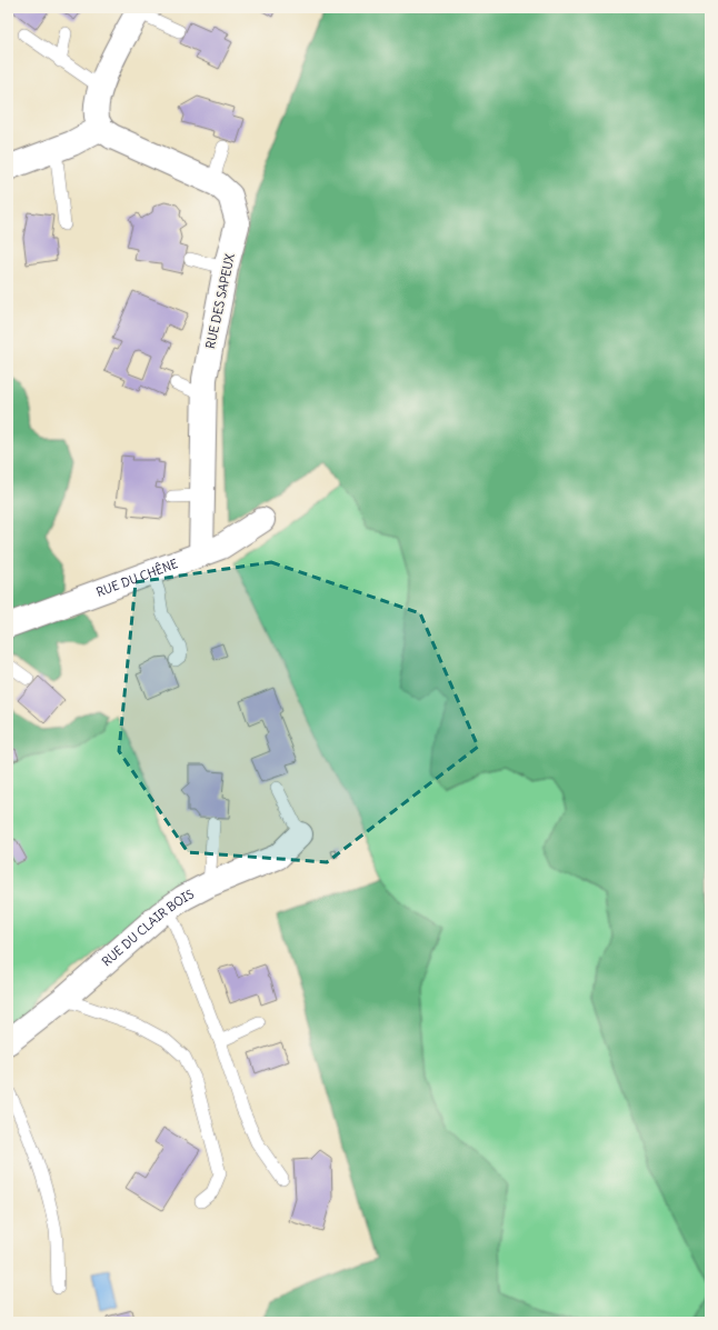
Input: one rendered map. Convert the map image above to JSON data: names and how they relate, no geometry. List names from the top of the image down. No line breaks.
{"streets":{"street":["RUE DES SAPEUX","RUE DU CHÊNE","RUE DU CLAIR BOIS"]},"crossings":[["RUE DES SAPEUX","RUE DU CHÊNE"]]}
